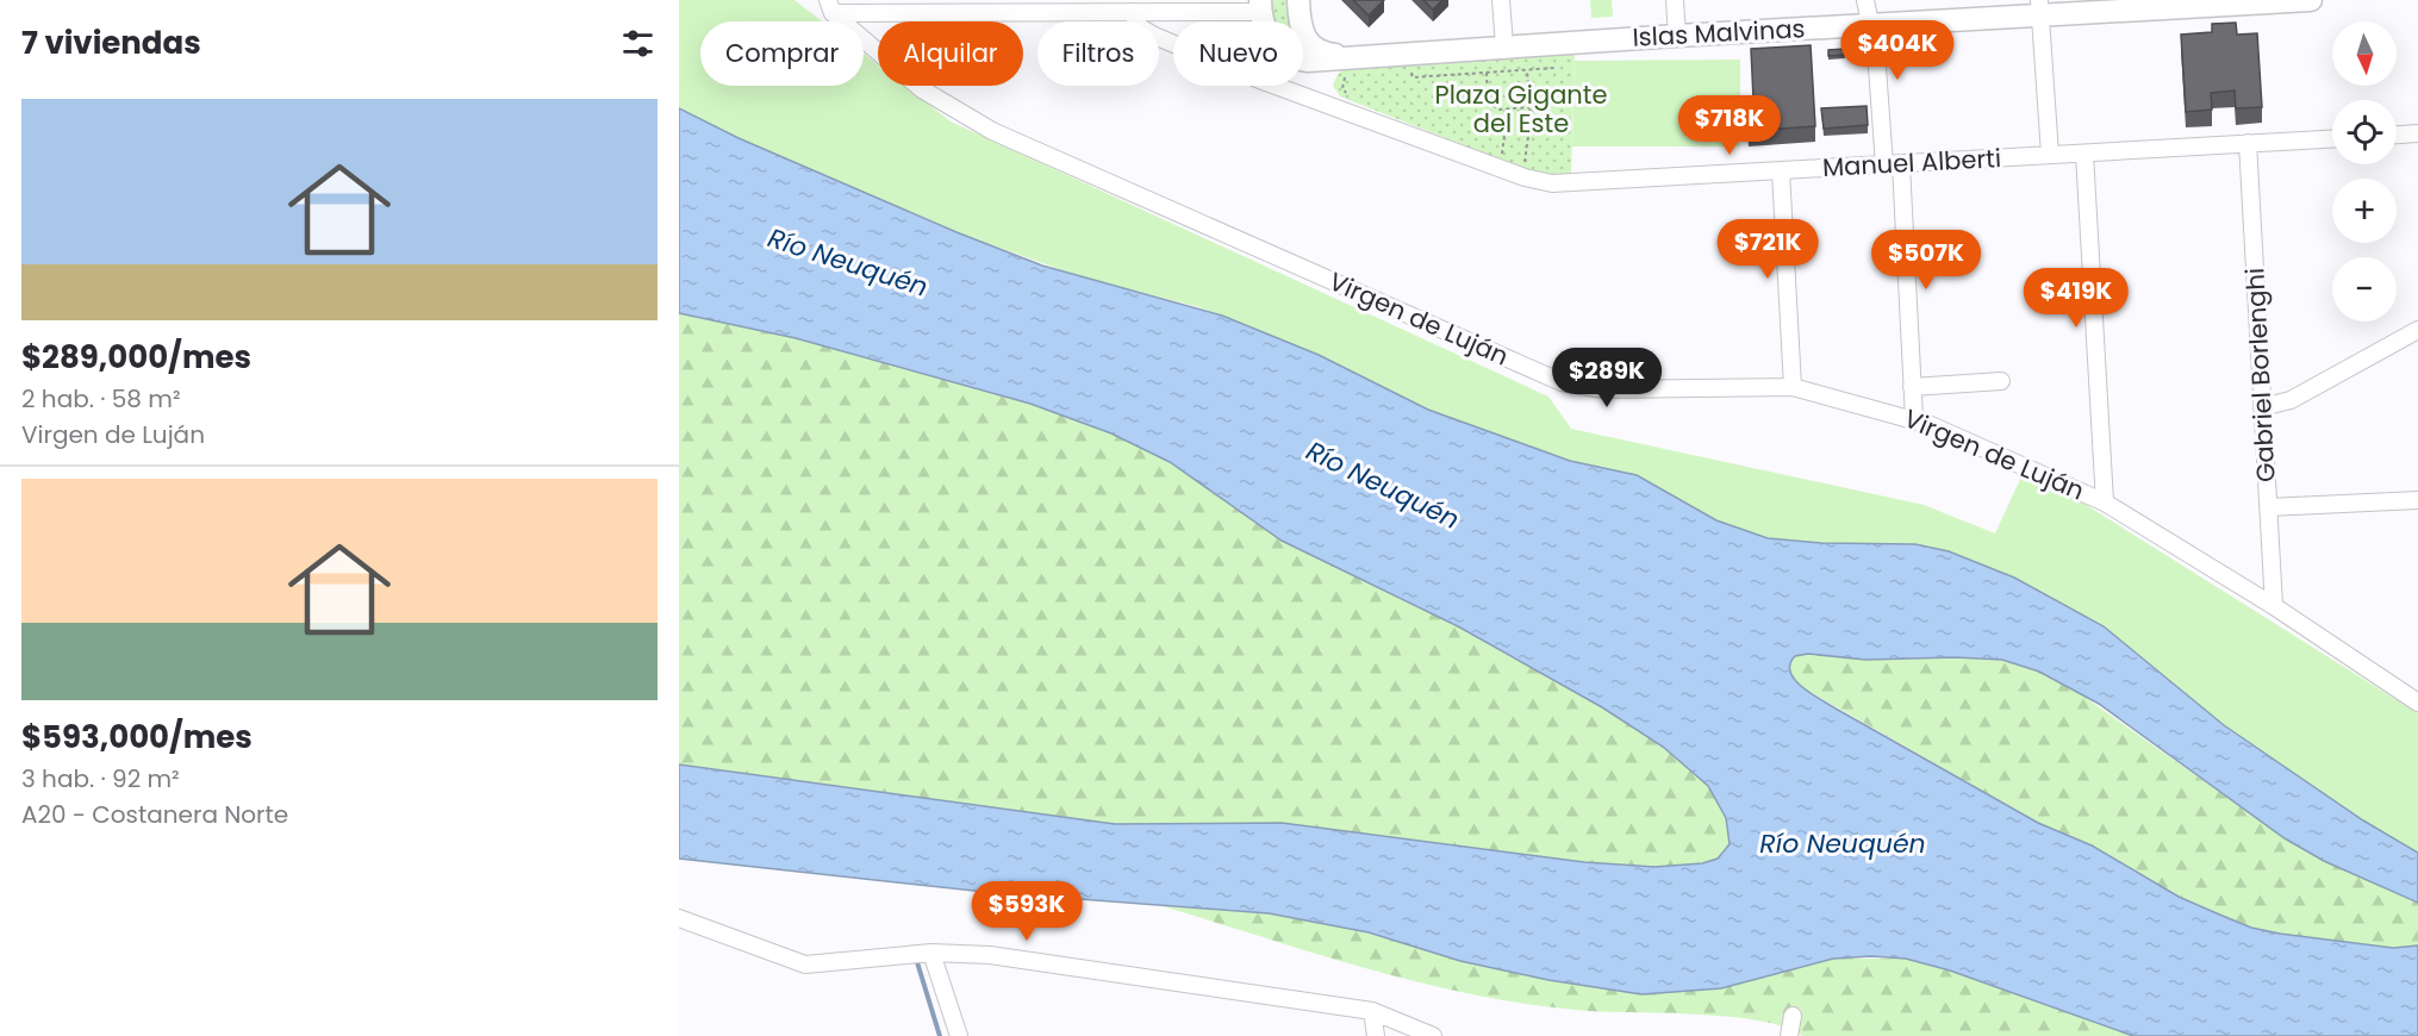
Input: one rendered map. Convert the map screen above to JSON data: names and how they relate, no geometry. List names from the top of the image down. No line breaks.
{"streets":{"main road":["Islas Malvinas"],"street":["Manuel Alberti","Virgen de Luján","Gabriel Borlenghi"]},"crossings":[["Manuel Alberti","Gabriel Borlenghi"],["Virgen de Luján","Gabriel Borlenghi"]],"water":["Río Neuquén"],"parks":["Plaza Gigante del Este"],"north":"bottom","page":{"heading":"7 viviendas","price":["$404K","$718K","$721K","$507K","$419K","$289K","$593K"],"map_buttons":["+","−"],"chip":["Comprar","Alquilar","Filtros","Nuevo"],"list":[{"name":"$289,000/mes","note":"2 hab. · 58 m² · Virgen de Luján"},{"name":"$593,000/mes","note":"3 hab. · 92 m² · A20 - Costanera Norte"}]}}
